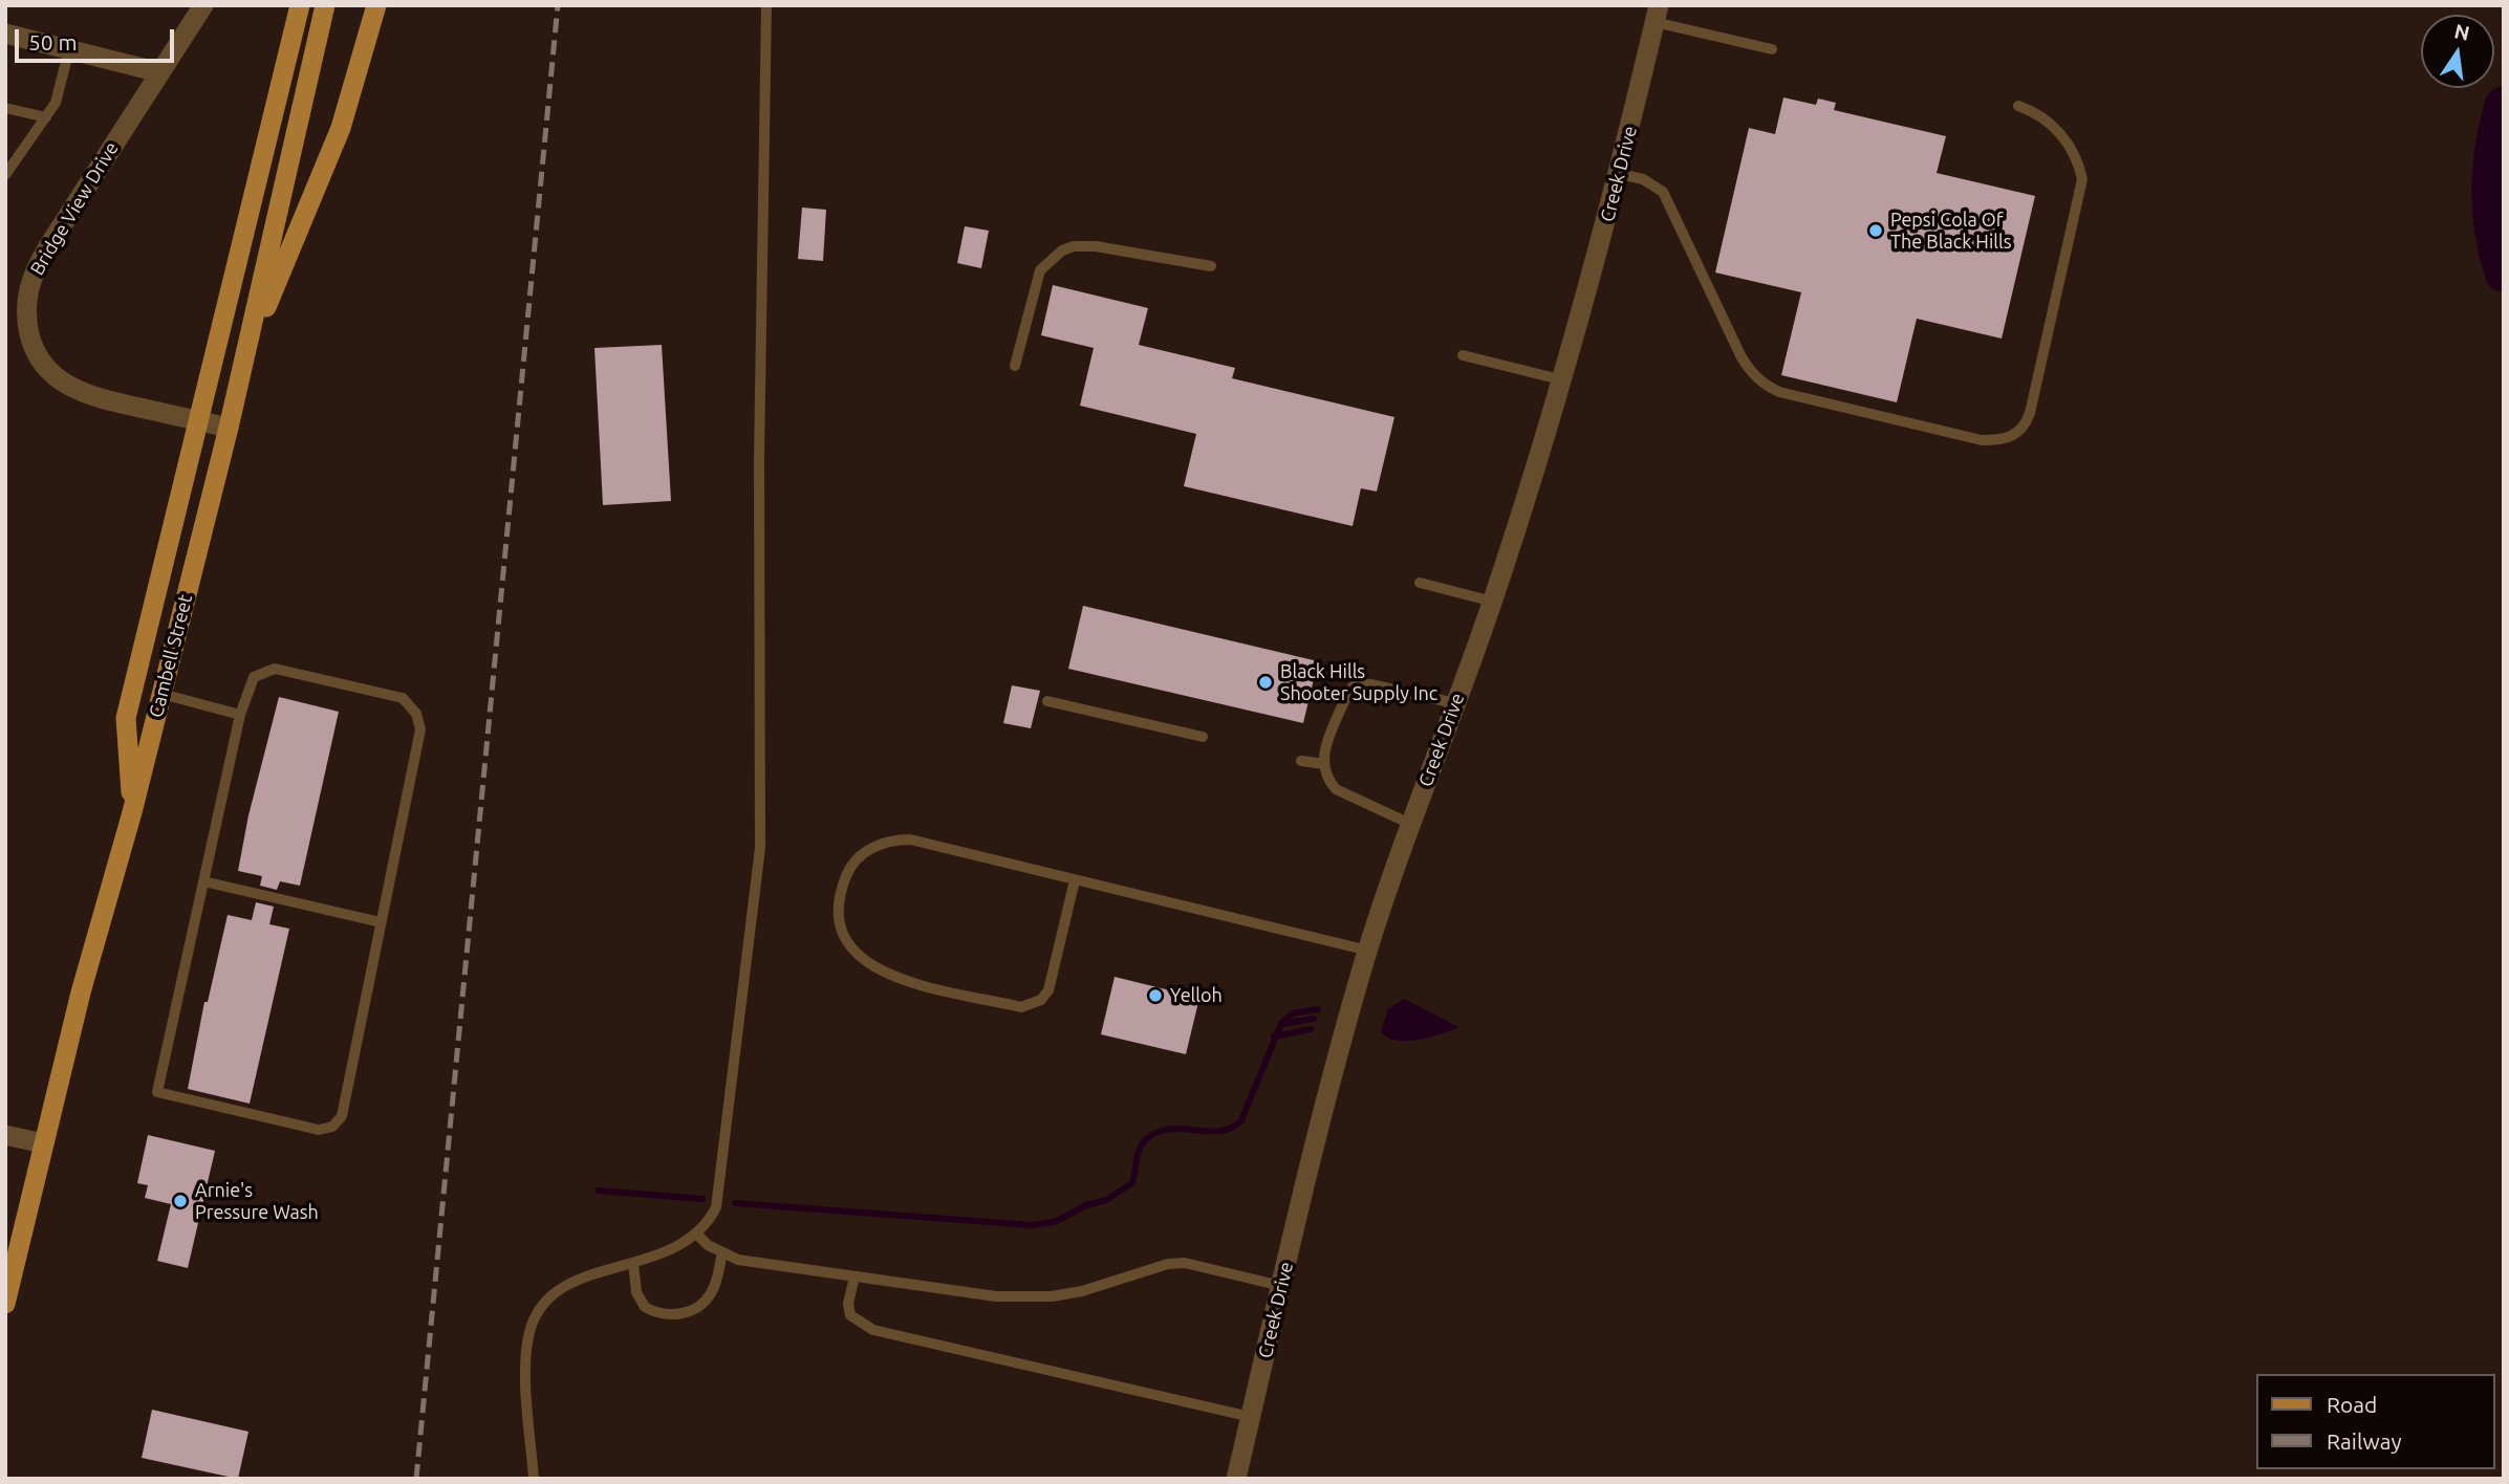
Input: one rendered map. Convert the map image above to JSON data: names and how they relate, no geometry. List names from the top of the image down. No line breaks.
{"streets":{"main road":["Cambell Street"],"street":["Creek Drive","Bridge View Drive"]},"crossings":[["Bridge View Drive","Cambell Street"]],"places":["Pepsi Cola Of The Black Hills","Black Hills Shooter Supply Inc","Yelloh","Arnie's Pressure Wash"],"legend":["Road","Railway"],"scale_bar":"50 m","north":"top"}
